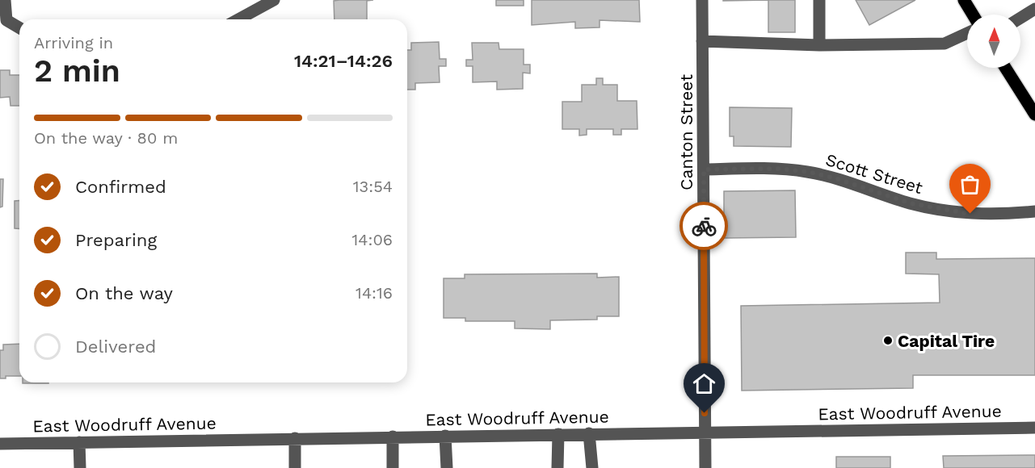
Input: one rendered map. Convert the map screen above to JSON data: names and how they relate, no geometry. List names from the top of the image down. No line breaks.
{"streets":{"street":["Canton Street","Scott Street","East Woodruff Avenue"]},"crossings":[["Canton Street","Scott Street"],["Canton Street","East Woodruff Avenue"]],"places":["Capital Tire"],"north":"top","page":{"heading":["2 min","Arriving in","14:21–14:26"],"bar":"On the way · 80 m","list":[["Confirmed","13:54"],["Preparing","14:06"],["On the way","14:16"],"Delivered"]}}
